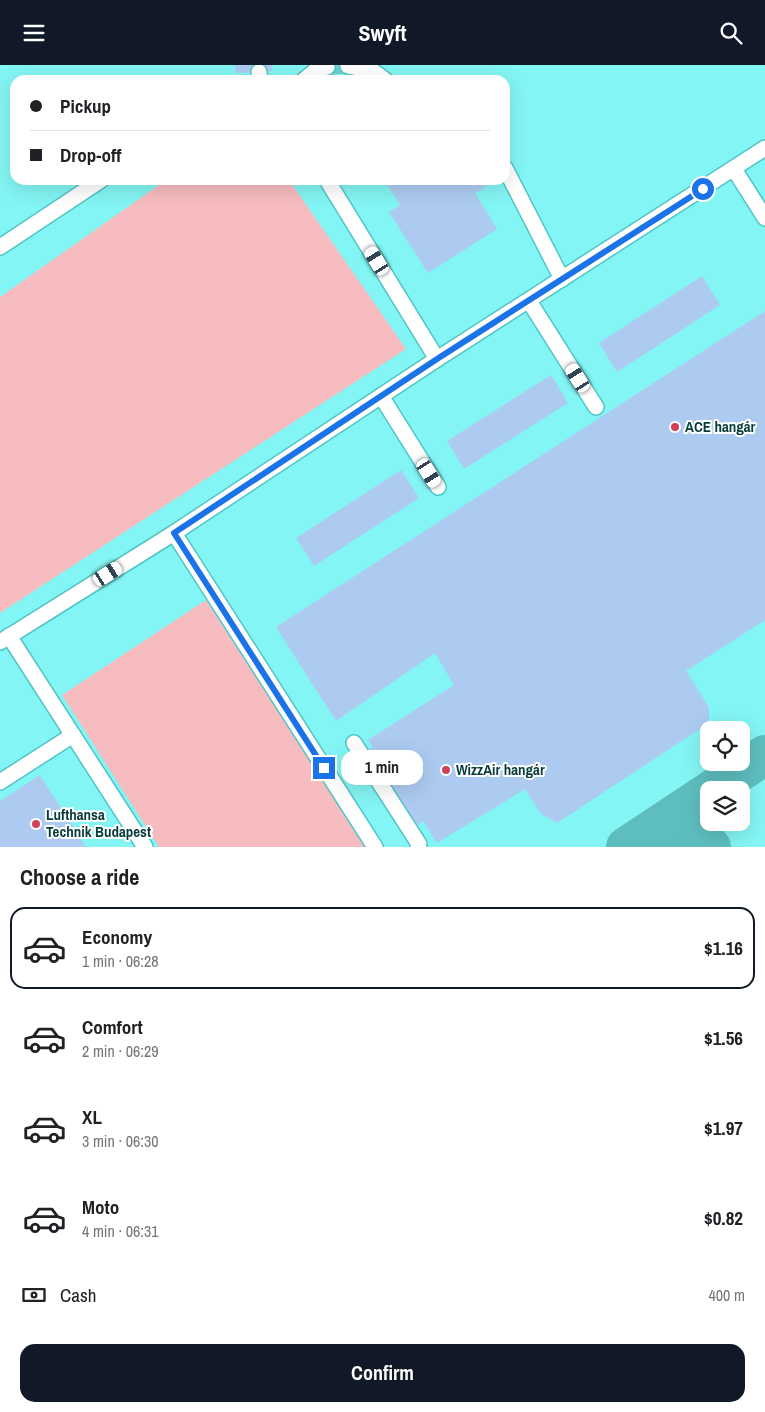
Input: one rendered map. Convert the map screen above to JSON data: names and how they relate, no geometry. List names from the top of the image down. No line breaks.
{"places":["ACE hangár","WizzAir hangár","Lufthansa Technik Budapest"],"page":{"header":"Swyft","banner":["Pickup","Drop-off"],"bubble":"1 min","heading":"Choose a ride","list":[{"name":"Economy","note":"1 min · 06:28","value":"$1.16"},{"name":"Comfort","note":"2 min · 06:29","value":"$1.56"},{"name":"XL","note":"3 min · 06:30","value":"$1.97"},{"name":"Moto","note":"4 min · 06:31","value":"$0.82"}],"pay":["Cash","400 m"],"buttons":"Confirm"}}
